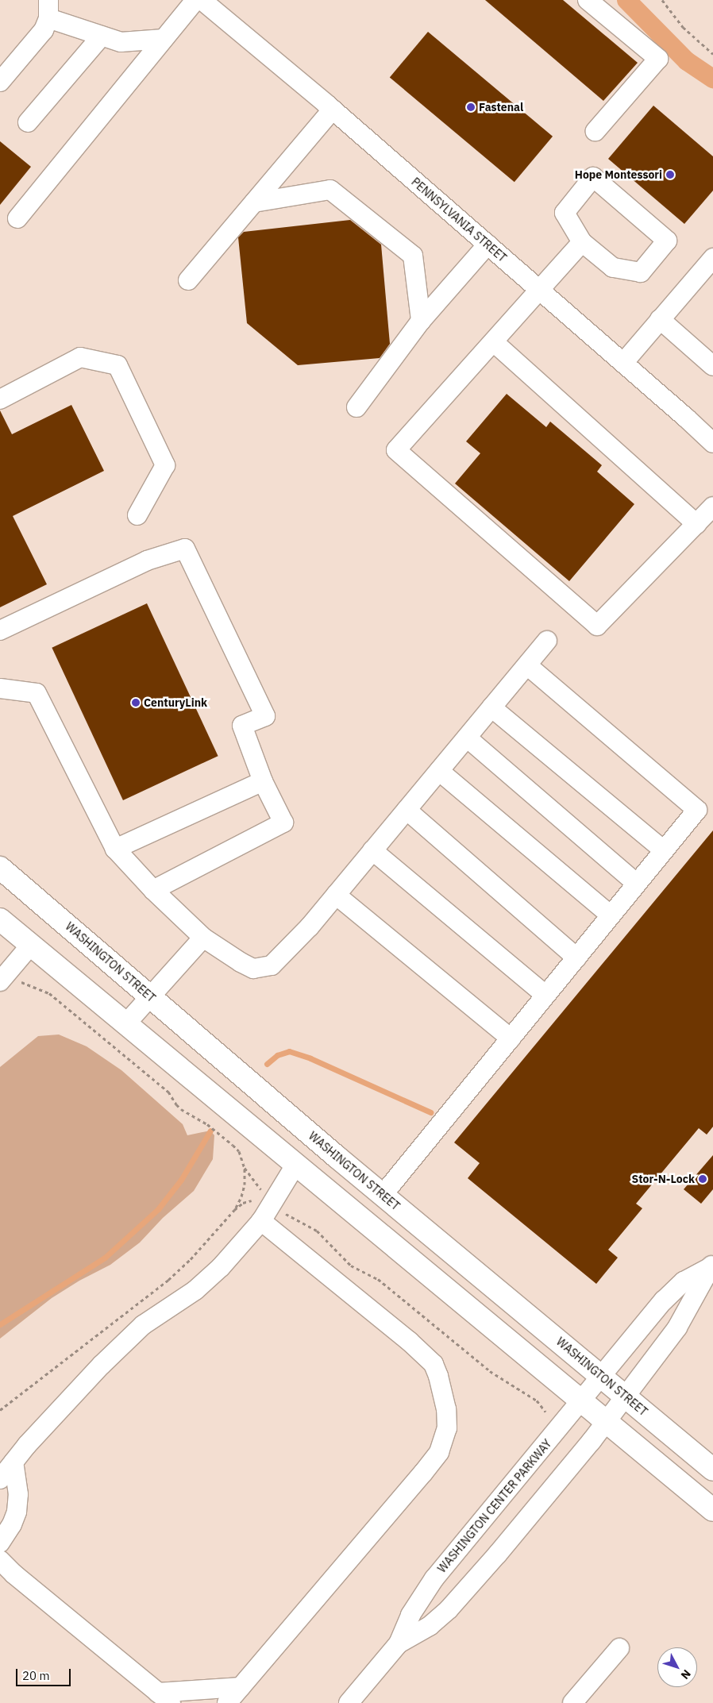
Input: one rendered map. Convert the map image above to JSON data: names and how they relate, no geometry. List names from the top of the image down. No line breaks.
{"streets":{"main road":["WASHINGTON STREET"],"street":["PENNSYLVANIA STREET","WASHINGTON CENTER PARKWAY"]},"crossings":[["WASHINGTON STREET","WASHINGTON CENTER PARKWAY"]],"places":["Fastenal","Hope Montessori","CenturyLink","Stor-N-Lock"],"scale_bar":"20 m","north":"bottom right"}
